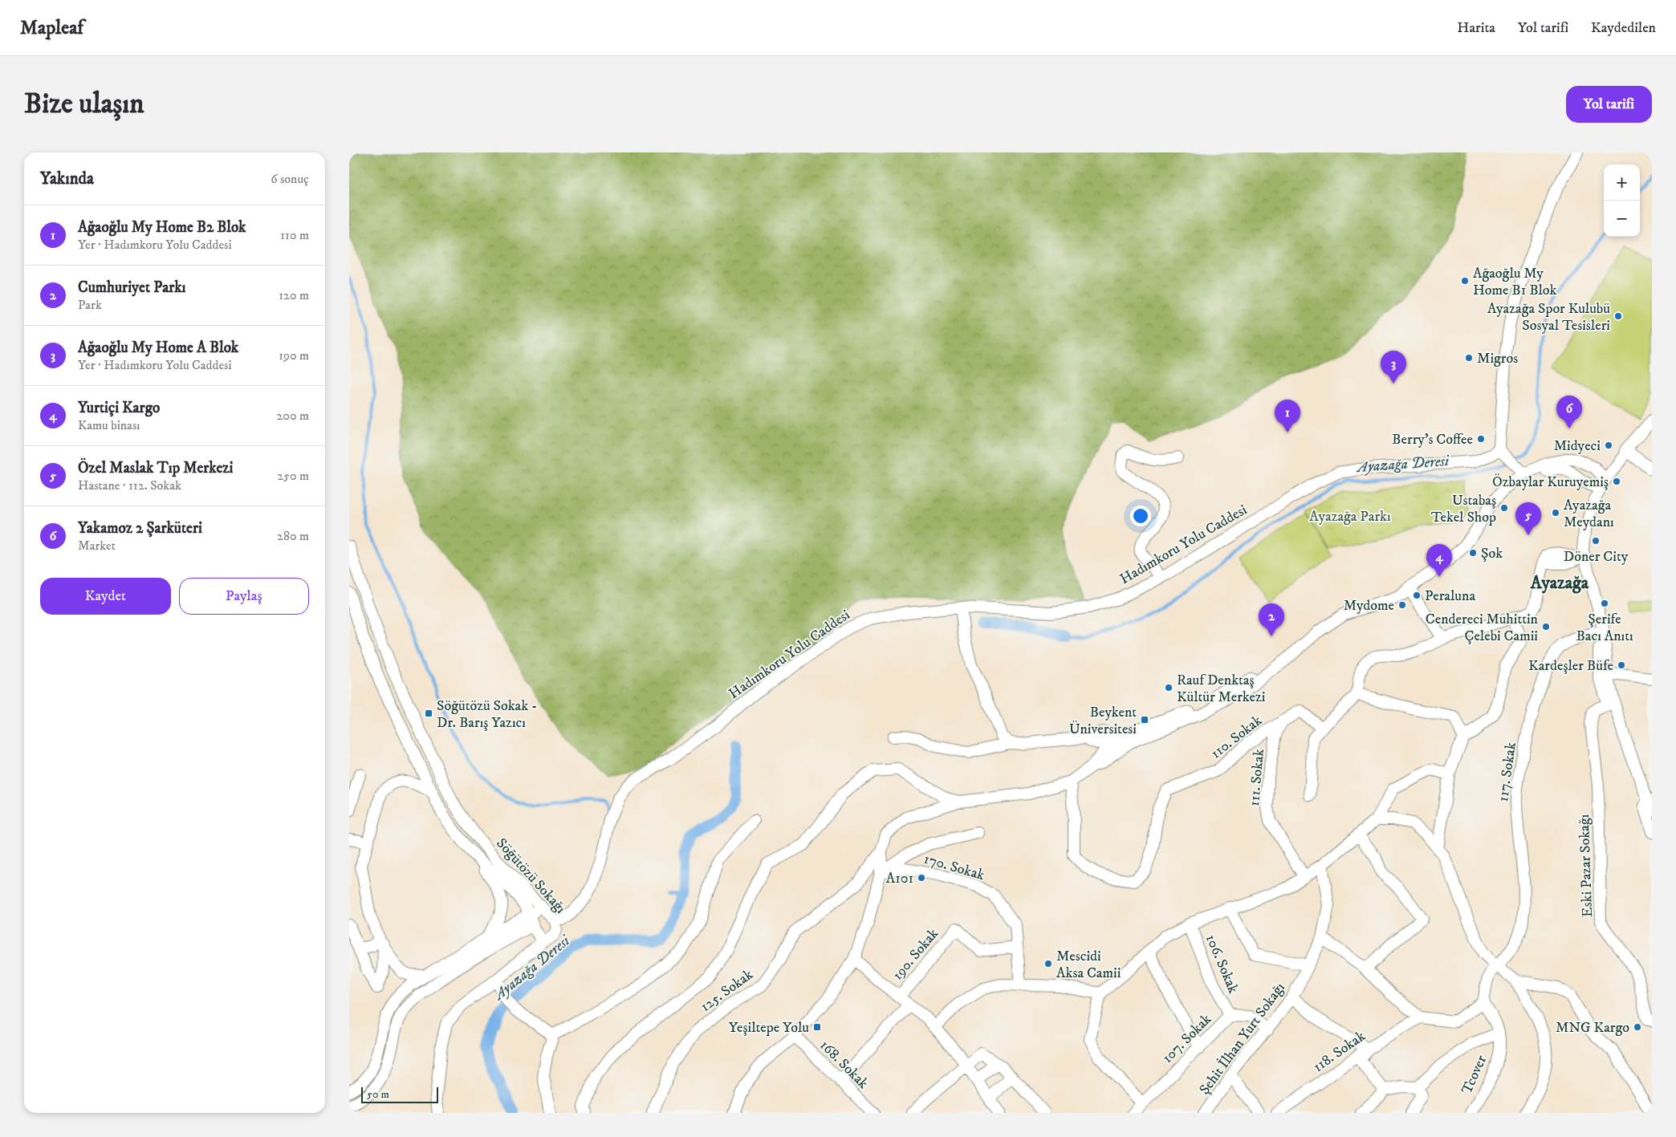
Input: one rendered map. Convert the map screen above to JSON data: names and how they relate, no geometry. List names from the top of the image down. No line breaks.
{"streets":{"street":["Hadımkoru Yolu Caddesi","110. Sokak","117. Sokak","111. Sokak","Eski Pazar Sokağı","170. Sokak","Söğütözü Sokağı","190. Sokak","106. Sokak","125. Sokak","107. Sokak","Şehit İlhan Yurt Sokağı","118. Sokak","168. Sokak","Tcover"]},"crossings":[["Hadımkoru Yolu Caddesi","Söğütözü Sokağı"],["110. Sokak","111. Sokak"],["117. Sokak","Tcover"],["170. Sokak","190. Sokak"],["106. Sokak","107. Sokak"],["107. Sokak","Şehit İlhan Yurt Sokağı"]],"districts":["Ayazağa"],"water":["Ayazağa Deresi"],"parks":["Ayazağa Parkı"],"places":{"other":["Ağaoğlu My Home B1 Blok","Ayazağa Spor Kulubü Sosyal Tesisleri","Migros","Berry's Coffee","Midyeci","Özbaylar Kuruyemiş","Ustabaş Tekel Shop","Ayazağa Meydanı","Döner City","Şok","Peraluna","Şerife Bacı Anıtı","Mydome","Cendereci Muhittin Çelebi Camii","Kardeşler Büfe","Rauf Denktaş Kültür Merkezi","A101","Mescidi Aksa Camii","MNG Kargo"],"transit":["Söğütözü Sokak - Dr. Barış Yazıcı","Beykent Üniversitesi","Yeşiltepe Yolu"]},"scale_bar":"50 m","page":{"header":"Mapleaf","nav":["Harita","Yol tarifi","Kaydedilen"],"buttons":["Yol tarifi",["Kaydet","Paylaş"]],"title":"Bize ulaşın","heading":["Yakında","6 sonuç"],"map_buttons":["+","−"],"list":[{"mark":"1","name":"Ağaoğlu My Home B2 Blok","note":"Yer · Hadımkoru Yolu Caddesi","value":"110 m"},{"mark":"2","name":"Cumhuriyet Parkı","note":"Park","value":"120 m"},{"mark":"3","name":"Ağaoğlu My Home A Blok","note":"Yer · Hadımkoru Yolu Caddesi","value":"190 m"},{"mark":"4","name":"Yurtiçi Kargo","note":"Kamu binası","value":"200 m"},{"mark":"5","name":"Özel Maslak Tıp Merkezi","note":"Hastane · 112. Sokak","value":"250 m"},{"mark":"6","name":"Yakamoz 2 Şarküteri","note":"Market","value":"280 m"}],"pins":["3","6","1","5","4","2"],"scale":"50 m"}}
